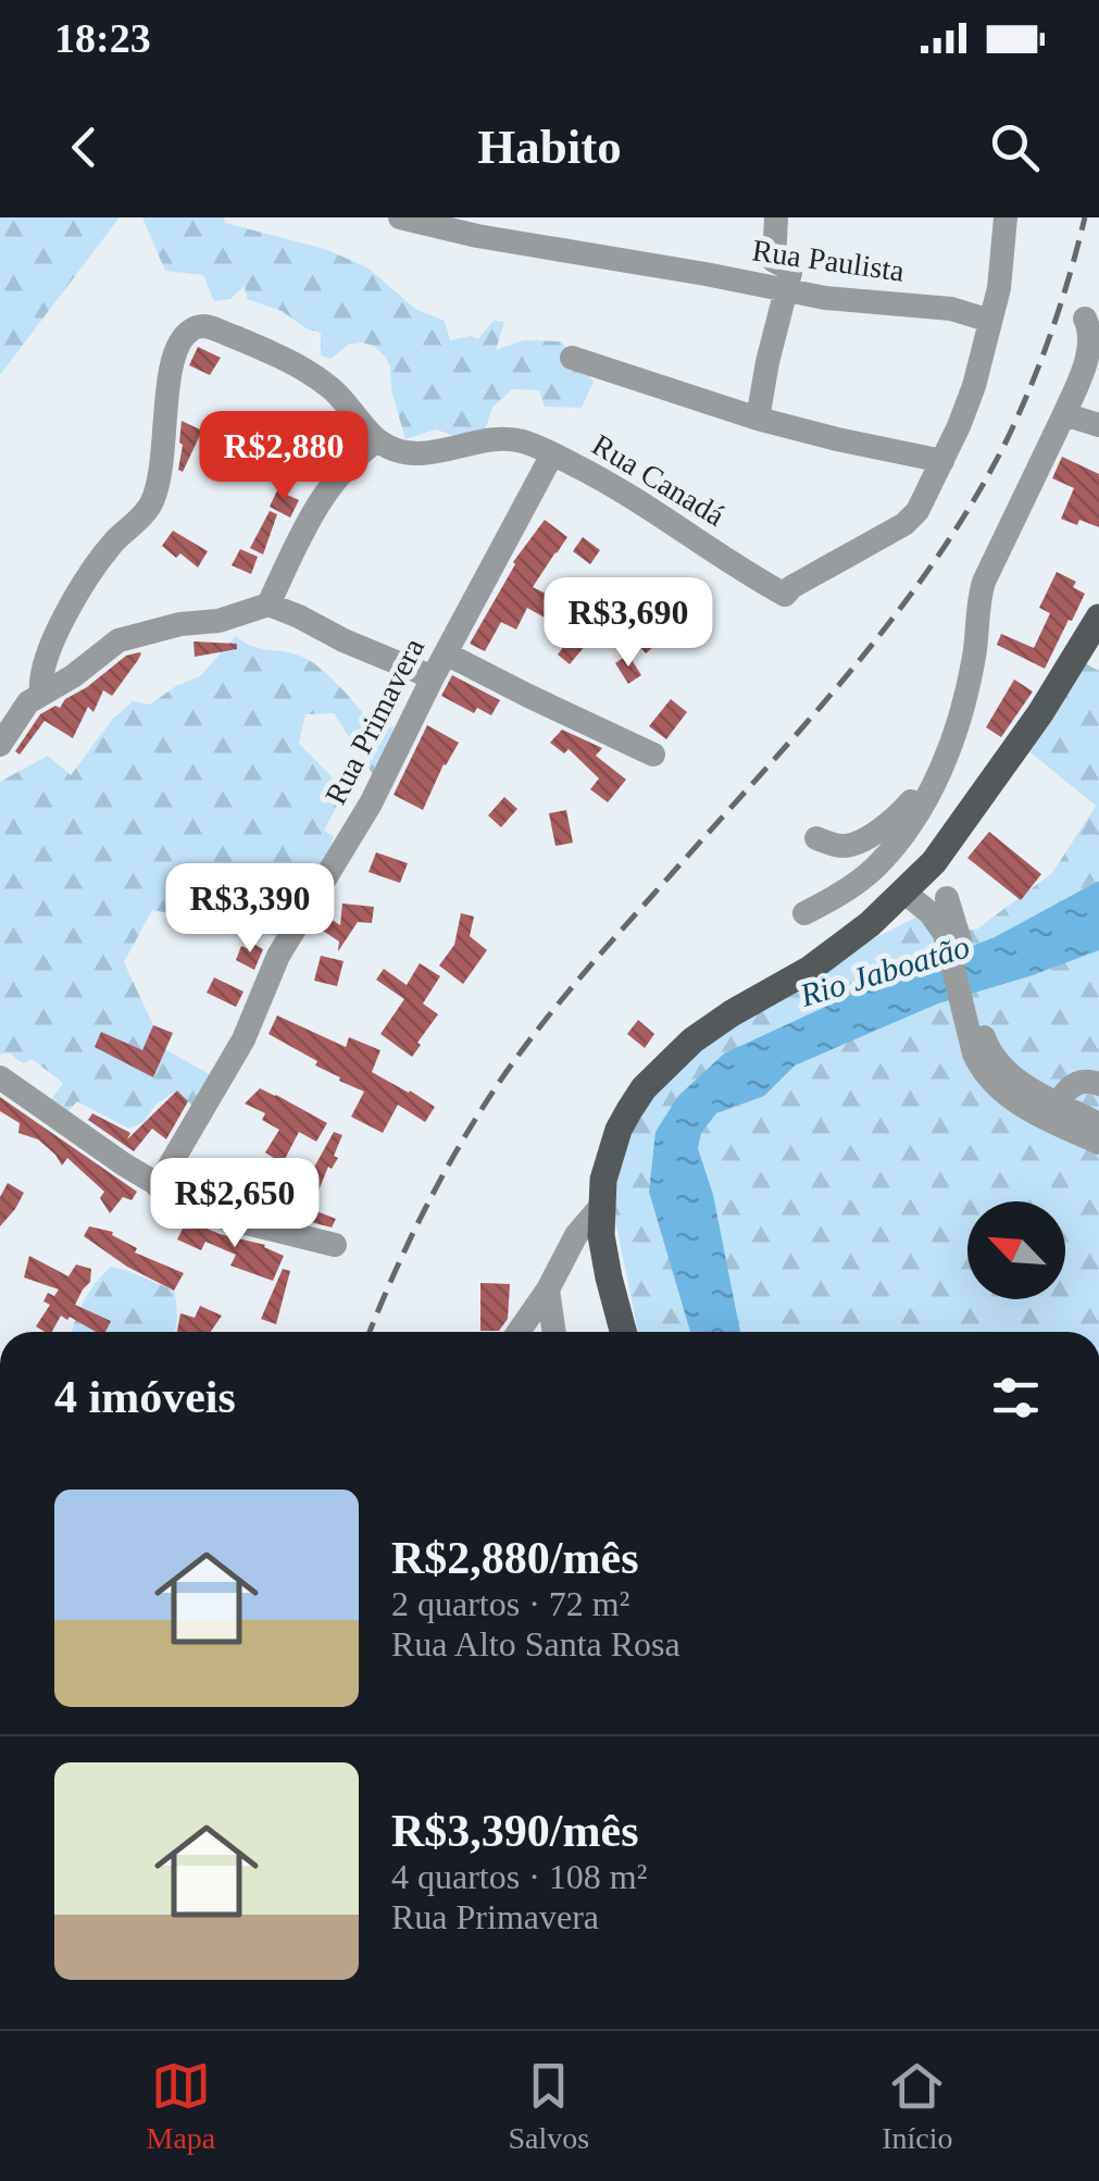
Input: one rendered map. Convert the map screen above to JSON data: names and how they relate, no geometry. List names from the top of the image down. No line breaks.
{"streets":{"street":["Rua Paulista","Rua Canadá","Rua Primavera"]},"crossings":[["Rua Canadá","Rua Primavera"]],"water":["Rio Jaboatão"],"north":"top left","page":{"status":"18:23","header":"Habito","price":["R$2,880","R$3,690","R$3,390","R$2,650"],"heading":"4 imóveis","list":[{"name":"R$2,880/mês","note":"2 quartos · 72 m² · Rua Alto Santa Rosa"},{"name":"R$3,390/mês","note":"4 quartos · 108 m² · Rua Primavera"}],"tabs":["Mapa","Salvos","Início"]}}
